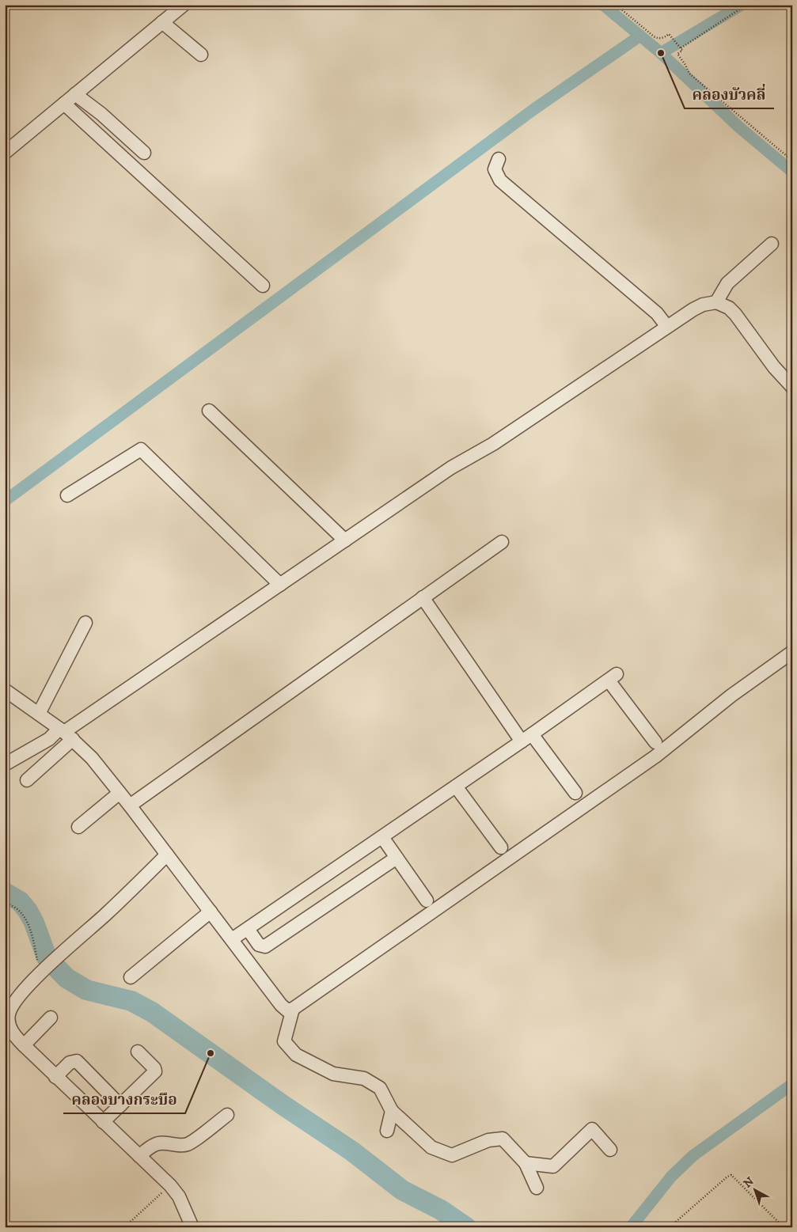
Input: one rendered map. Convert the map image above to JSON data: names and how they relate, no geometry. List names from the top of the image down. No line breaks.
{"places":["คลองบัวคลี่","คลองบางกระบือ"],"north":"top left"}
